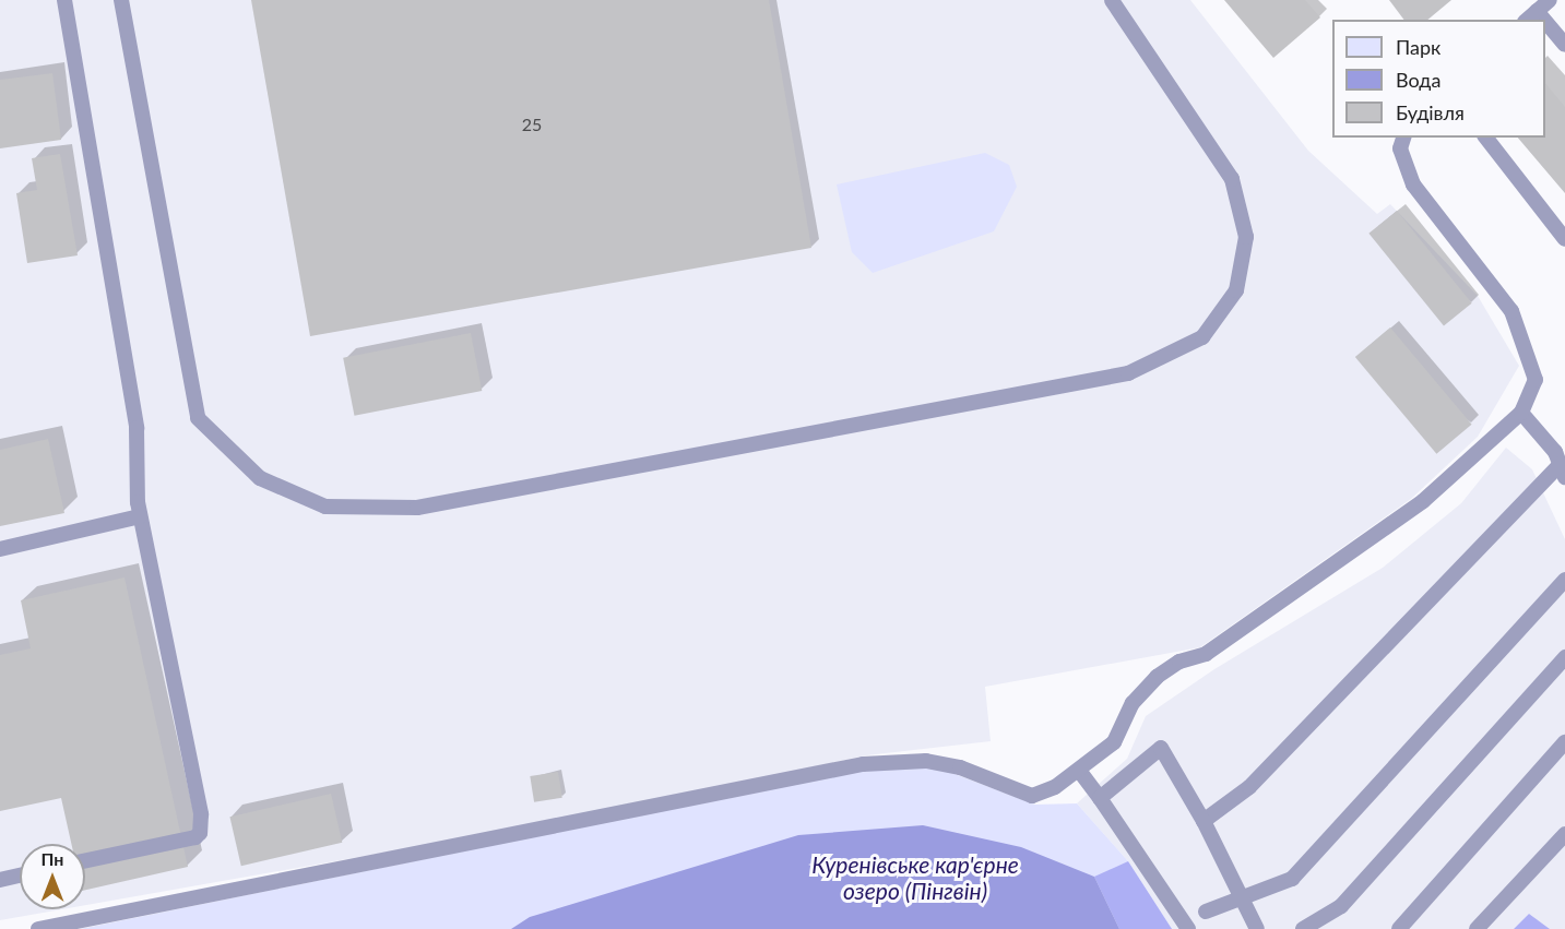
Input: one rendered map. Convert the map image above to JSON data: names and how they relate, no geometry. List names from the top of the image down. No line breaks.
{"water":["Куренівське кар'єрне озеро (Пінгвін)"],"house_numbers":["25"],"legend":["Парк","Вода","Будівля"],"north":"top"}
